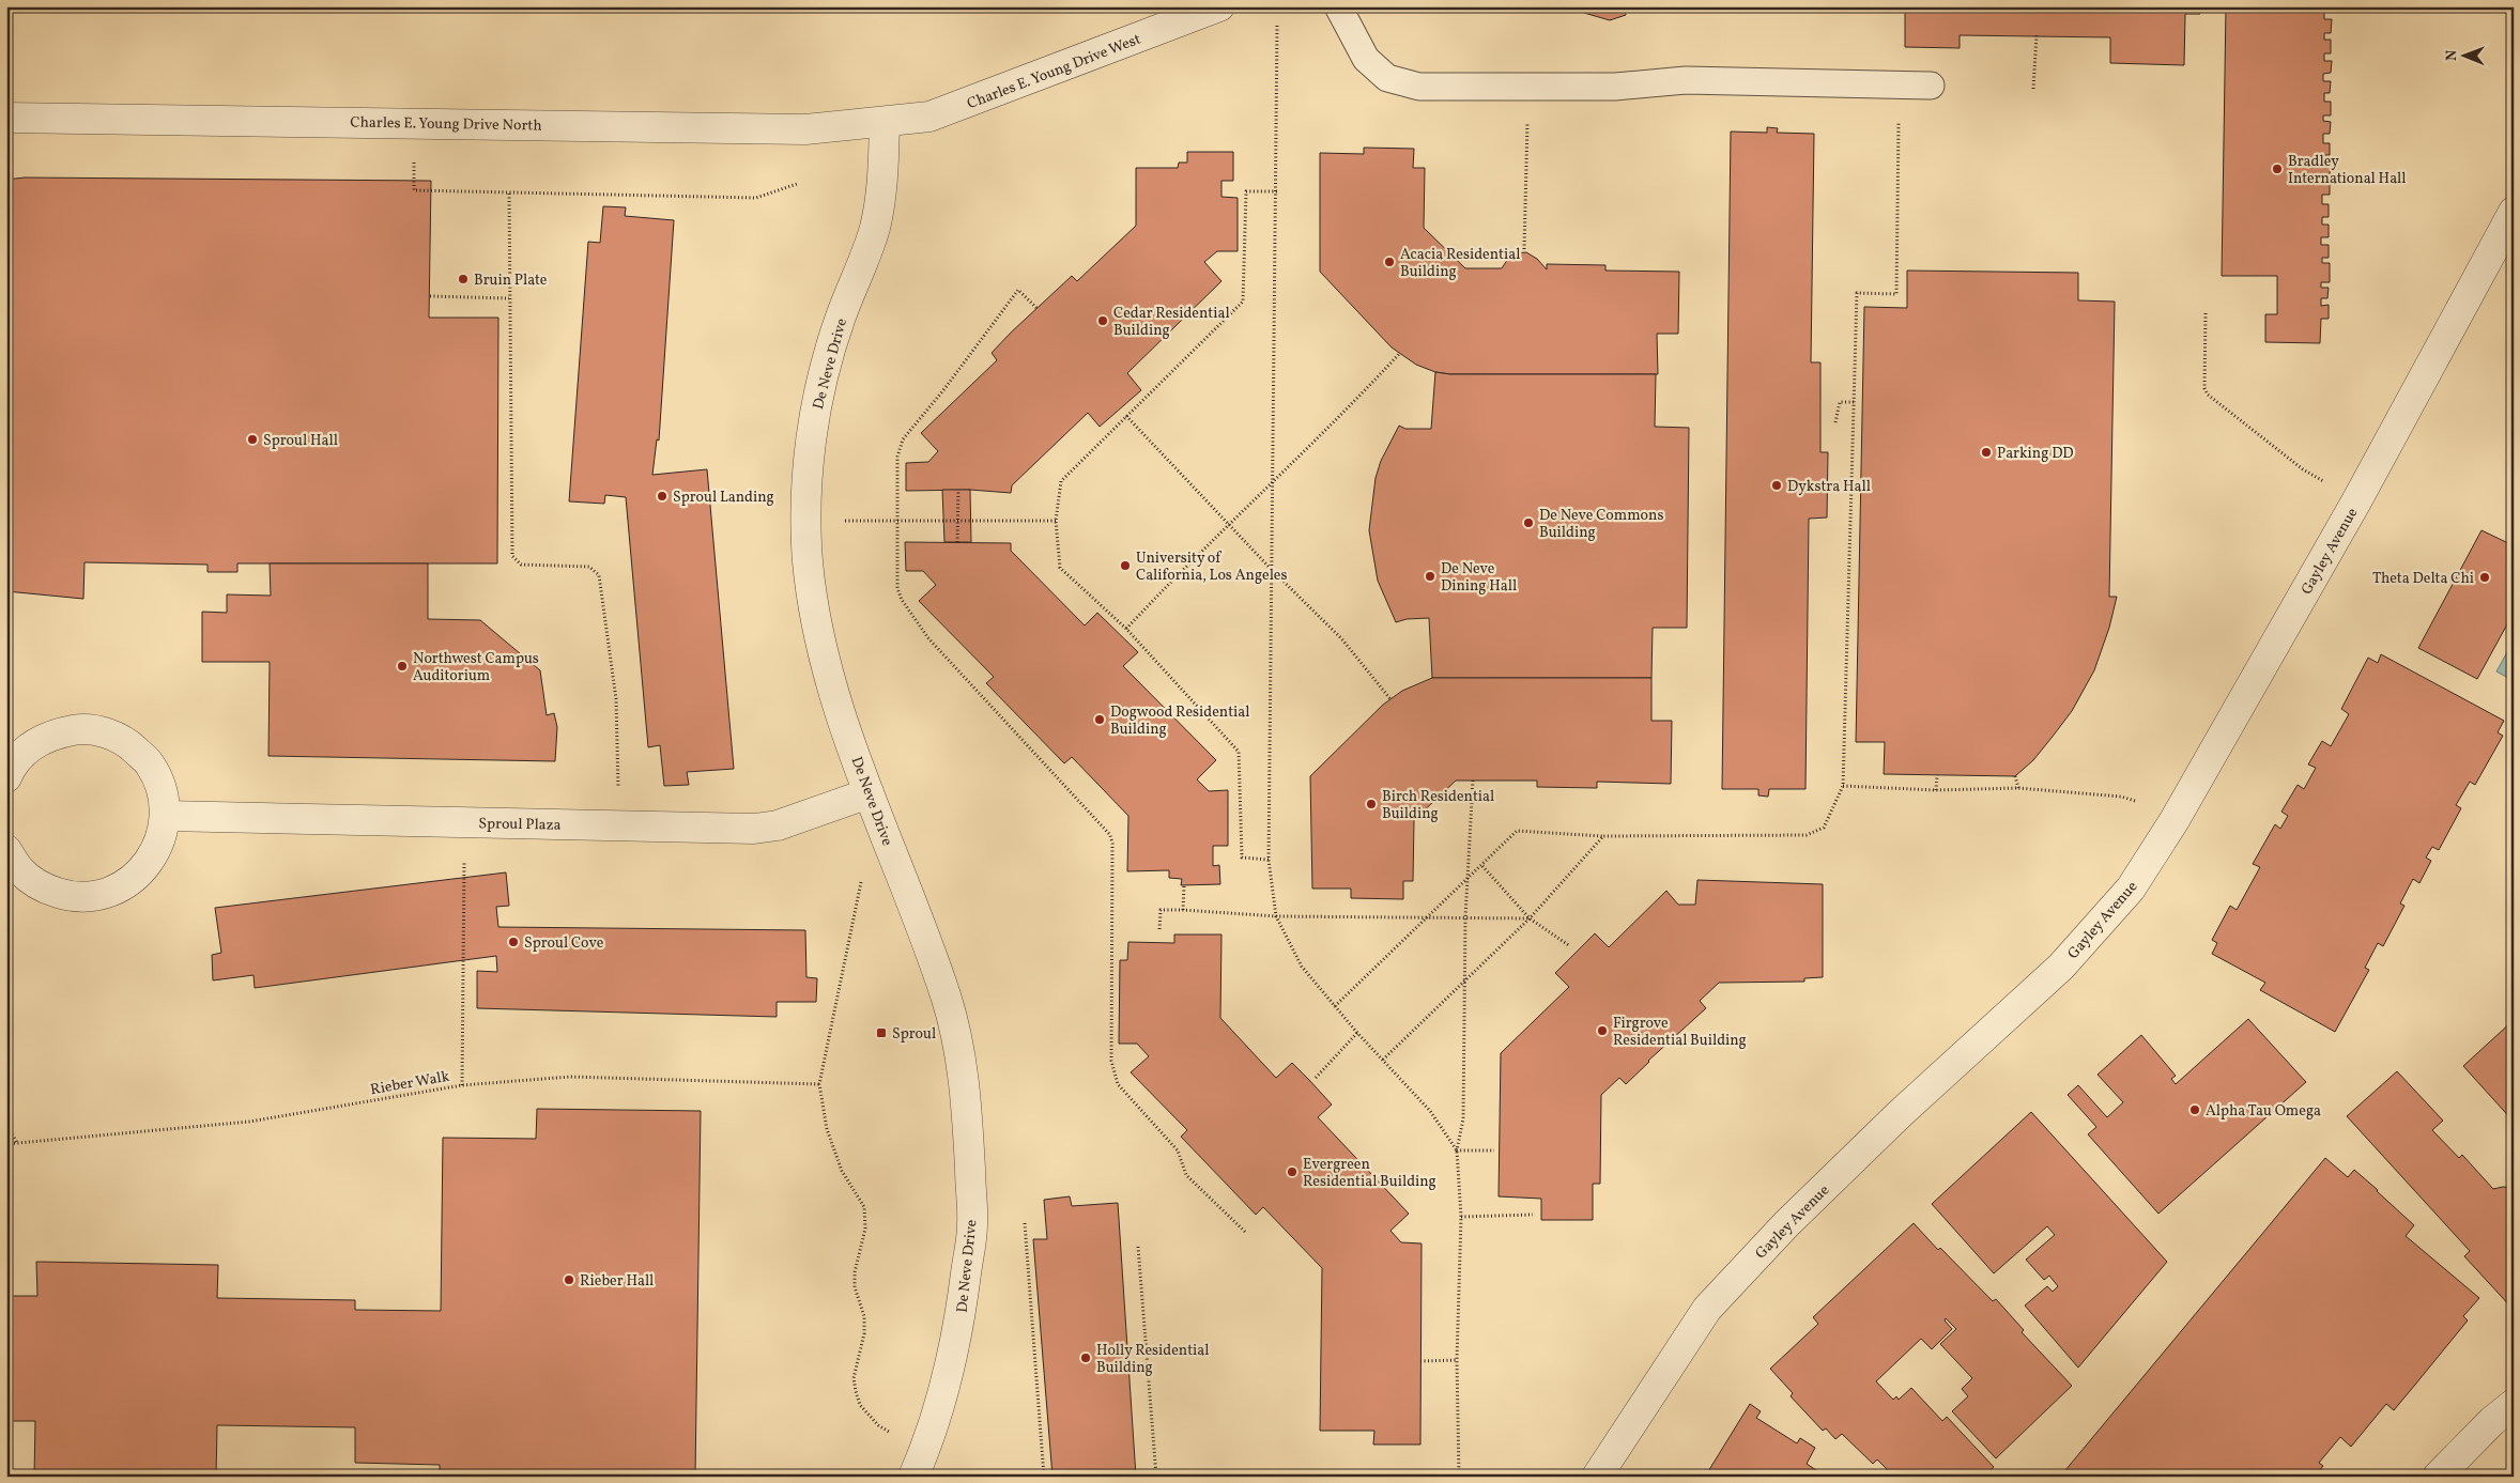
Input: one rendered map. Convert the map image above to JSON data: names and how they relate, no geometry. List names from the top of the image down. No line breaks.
{"streets":{"street":["Charles E. Young Drive West","Charles E. Young Drive North","De Neve Drive","Gayley Avenue","Sproul Plaza"],"path":["Rieber Walk"]},"crossings":[["Charles E. Young Drive West","Charles E. Young Drive North"],["Charles E. Young Drive West","De Neve Drive"],["Charles E. Young Drive North","De Neve Drive"],["De Neve Drive","Sproul Plaza"]],"places":{"other":["Bradley International Hall","Acacia Residential Building","Bruin Plate","Cedar Residential Building","Sproul Hall","Parking DD","Dykstra Hall","Sproul Landing","De Neve Commons Building","University of California, Los Angeles","De Neve Dining Hall","Theta Delta Chi","Northwest Campus Auditorium","Dogwood Residential Building","Birch Residential Building","Sproul Cove","Firgrove Residential Building","Alpha Tau Omega","Evergreen Residential Building","Rieber Hall","Holly Residential Building"],"transit":["Sproul"]},"north":"left"}
